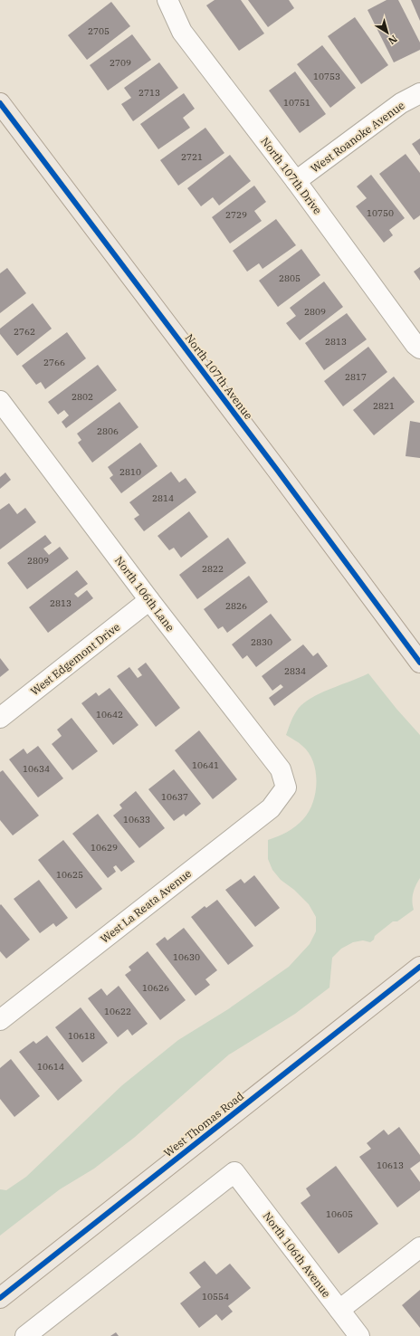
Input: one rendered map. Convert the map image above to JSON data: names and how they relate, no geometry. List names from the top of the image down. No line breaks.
{"streets":{"main road":["North 107th Avenue","West Thomas Road"],"street":["West Roanoke Avenue","North 107th Drive","North 106th Lane","West Edgemont Drive","West La Reata Avenue","North 106th Avenue"]},"crossings":[["West Roanoke Avenue","North 107th Drive"],["North 106th Lane","West Edgemont Drive"],["North 106th Lane","West La Reata Avenue"]],"house_numbers":["2705","2709","10753","2713","10751","2721","10750","2729","2805","2809","2762","2813","2766","2817","2802","2821","2806","2810","2814","2809","2822","2813","2826","2830","2834","10642","10641","10634","10637","10633","10629","10625","10630","10626","10622","10618","10614","10613","10605","10554"],"north":"bottom right"}
